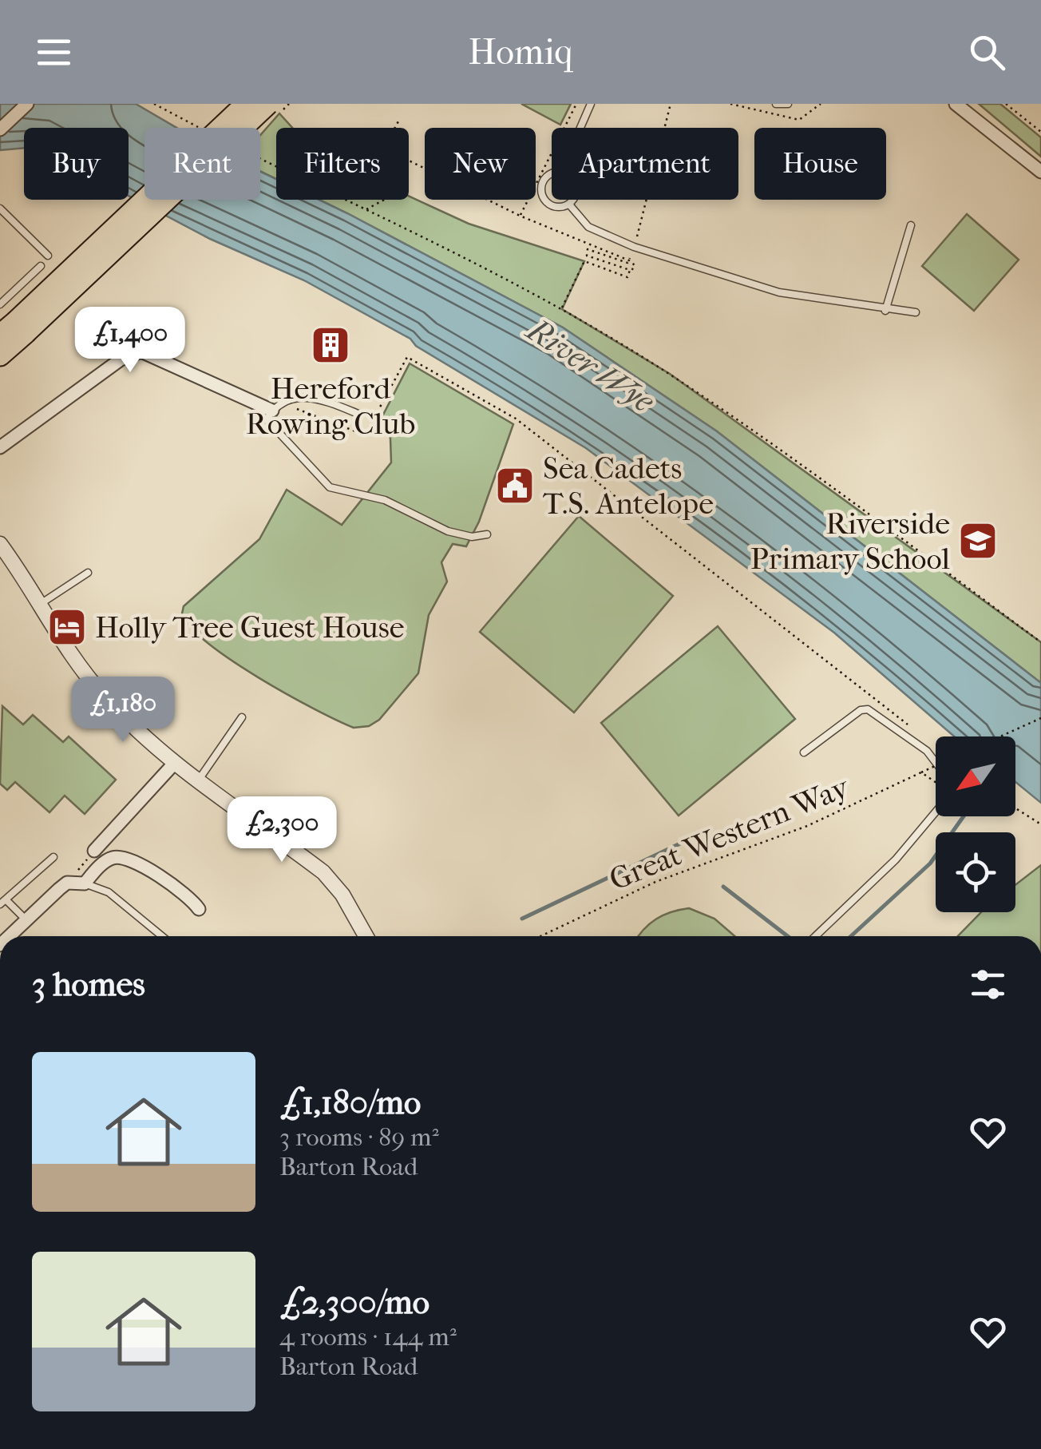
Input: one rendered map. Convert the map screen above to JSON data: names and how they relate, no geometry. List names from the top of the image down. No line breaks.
{"streets":{"path":["Great Western Way"]},"water":["River Wye"],"places":{"building":["Hereford Rowing Club"],"public building":["Sea Cadets T.S. Antelope"],"school or university":["Riverside Primary School"],"hotel":["Holly Tree Guest House"]},"north":"bottom left","page":{"header":"Homiq","chip":["Buy","Rent","Filters","New","Apartment","House"],"price":["£1,400","£1,180","£2,300"],"heading":"3 homes","list":[{"name":"£1,180/mo","note":"3 rooms · 89 m² · Barton Road"},{"name":"£2,300/mo","note":"4 rooms · 144 m² · Barton Road"}]}}
